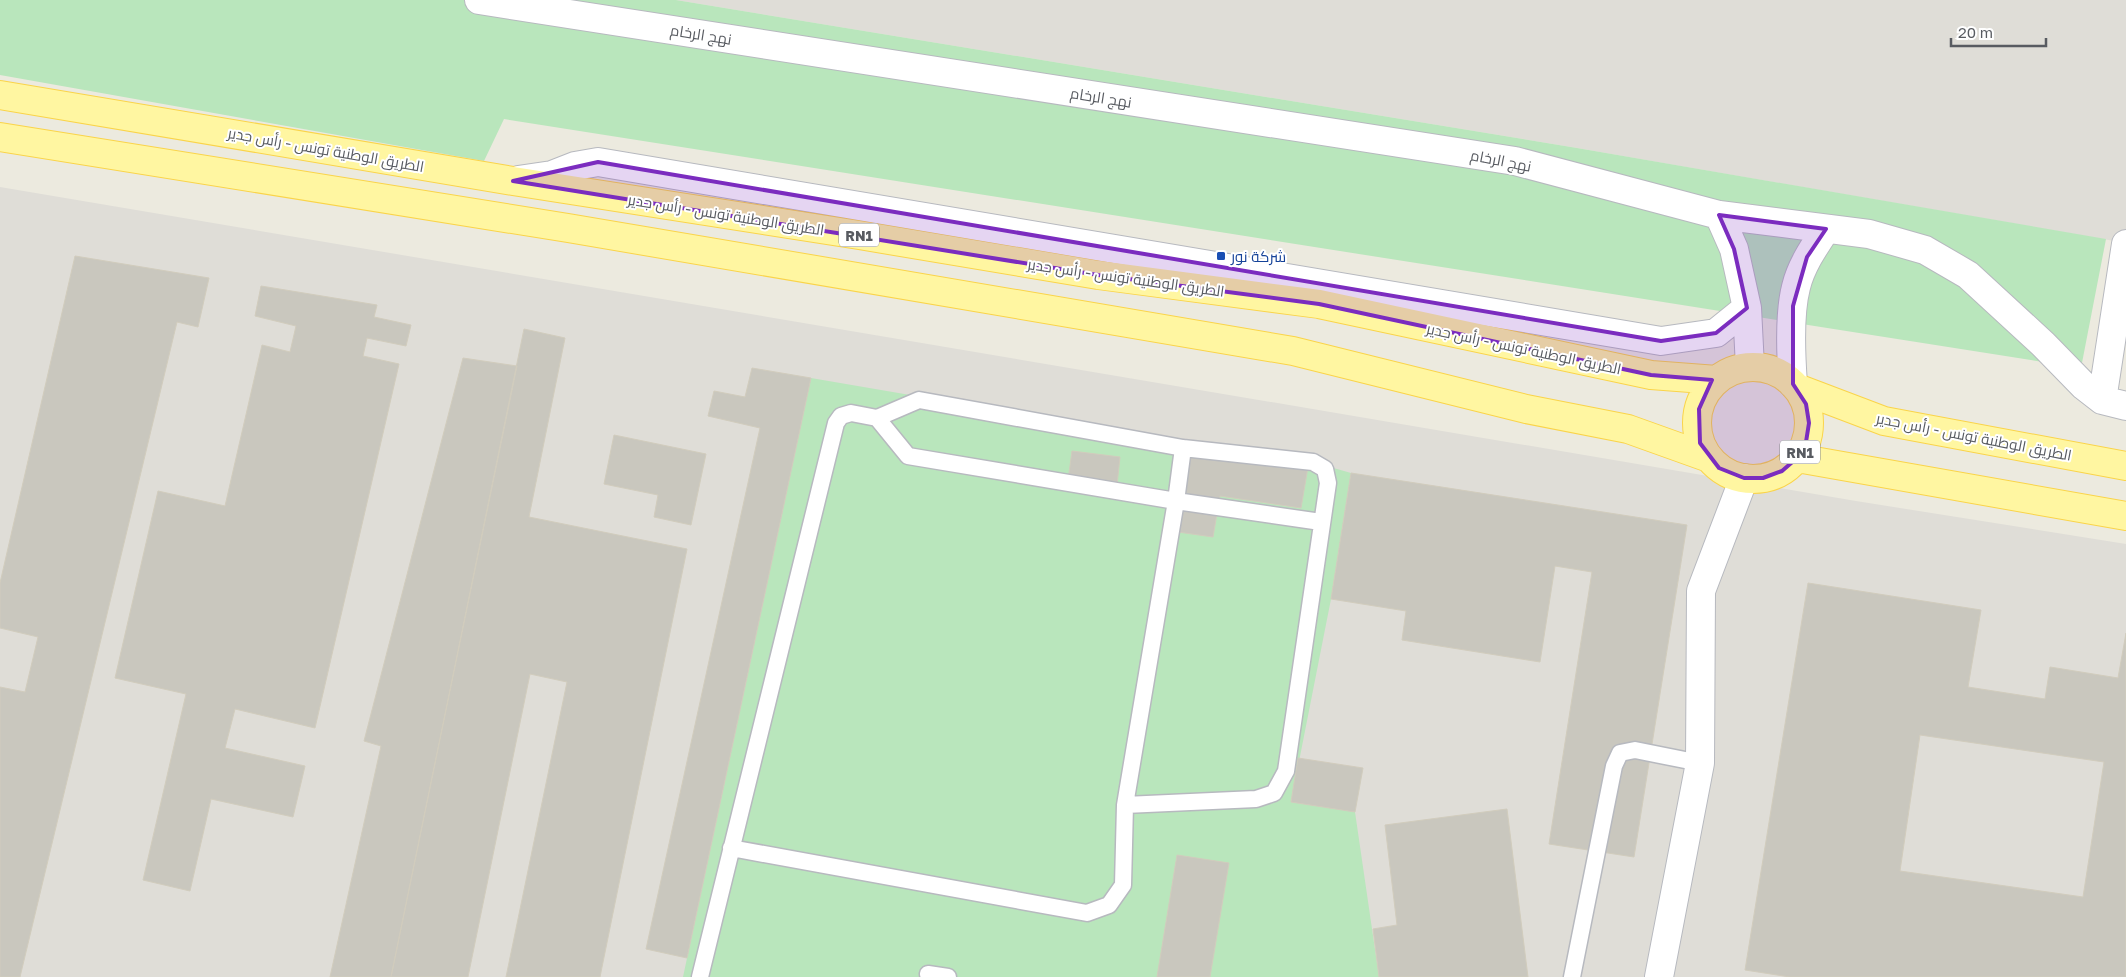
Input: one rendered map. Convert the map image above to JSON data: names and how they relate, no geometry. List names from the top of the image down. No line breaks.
{"streets":{"main road":["الطريق الوطنية تونس - رأس جدير","RN1"],"street":["نهج الرخام"]},"crossings":[["الطريق الوطنية تونس - رأس جدير","RN1"]],"places":{"transit":["شركة نور"]},"scale_bar":"20 m"}
